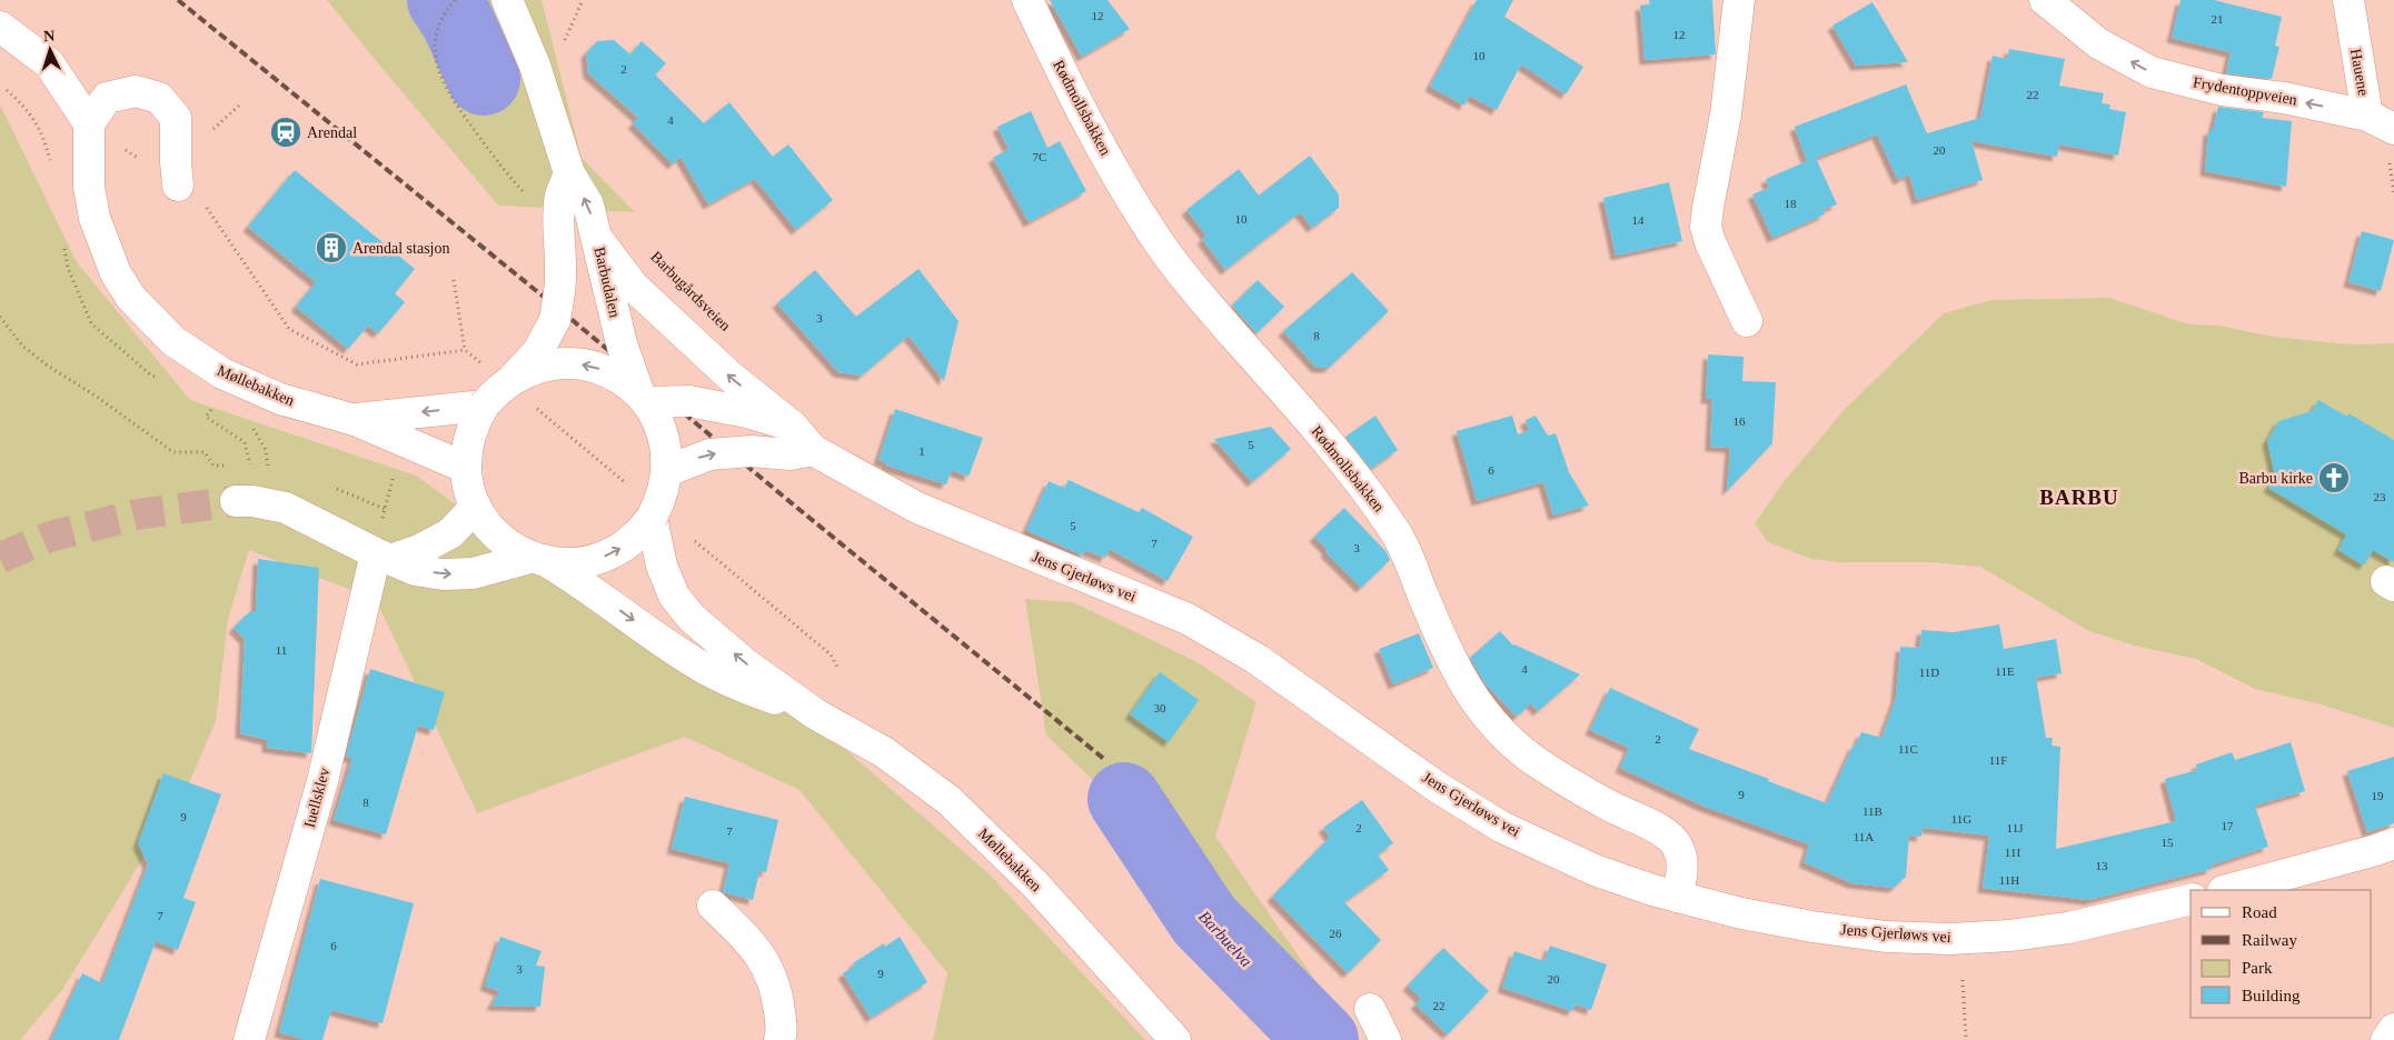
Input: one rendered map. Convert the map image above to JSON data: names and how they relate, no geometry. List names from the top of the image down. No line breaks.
{"streets":{"main road":["Hauene","Frydentoppveien","Rødmollsbakken","Barbudalen","Møllebakken","Jens Gjerløws vei","Iuellsklev"]},"crossings":[["Hauene","Frydentoppveien"],["Rødmollsbakken","Jens Gjerløws vei"],["Barbudalen","Jens Gjerløws vei"]],"one_way":["Frydentoppveien"],"districts":["BARBU"],"water":["Barbuelva"],"places":{"station":["Arendal"],"building":["Arendal stasjon"],"church":["Barbu kirke"]},"house_numbers":["12","21","12","10","2","22","4","20","7C","18","10","14","3","8","16","5","1","6","23","5","7","3","11","4","11E","11D","30","2","11C","11F","9","19","8","11B","9","11G","17","2","11J","7","11A","15","11I","13","11H","7","26","6","3","9","20","22"],"legend":["Road","Railway","Park","Building"],"north":"top"}
